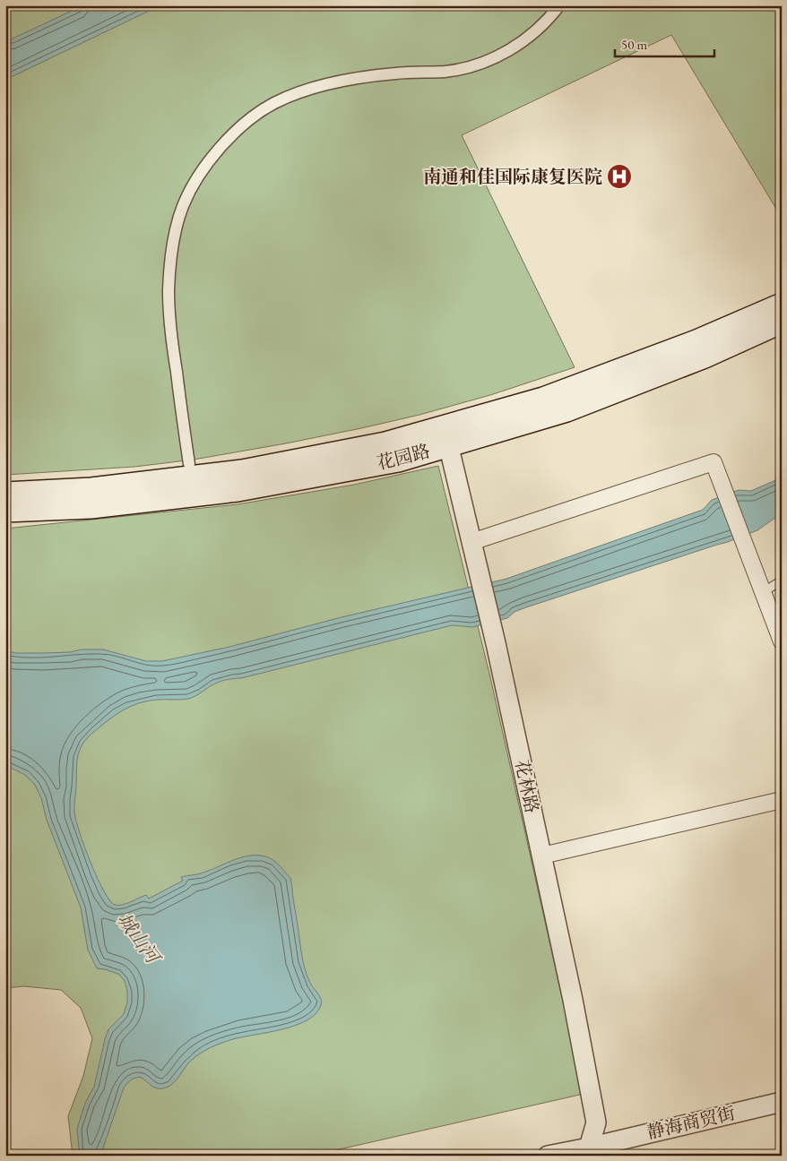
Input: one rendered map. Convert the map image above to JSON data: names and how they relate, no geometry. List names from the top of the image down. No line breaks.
{"streets":{"main road":["花园路"],"street":["花林路","静海商贸街"]},"crossings":[["花园路","花林路"],["花林路","静海商贸街"]],"water":["城山河"],"places":{"hospital":["南通和佳国际康复医院"]},"scale_bar":"50 m"}
